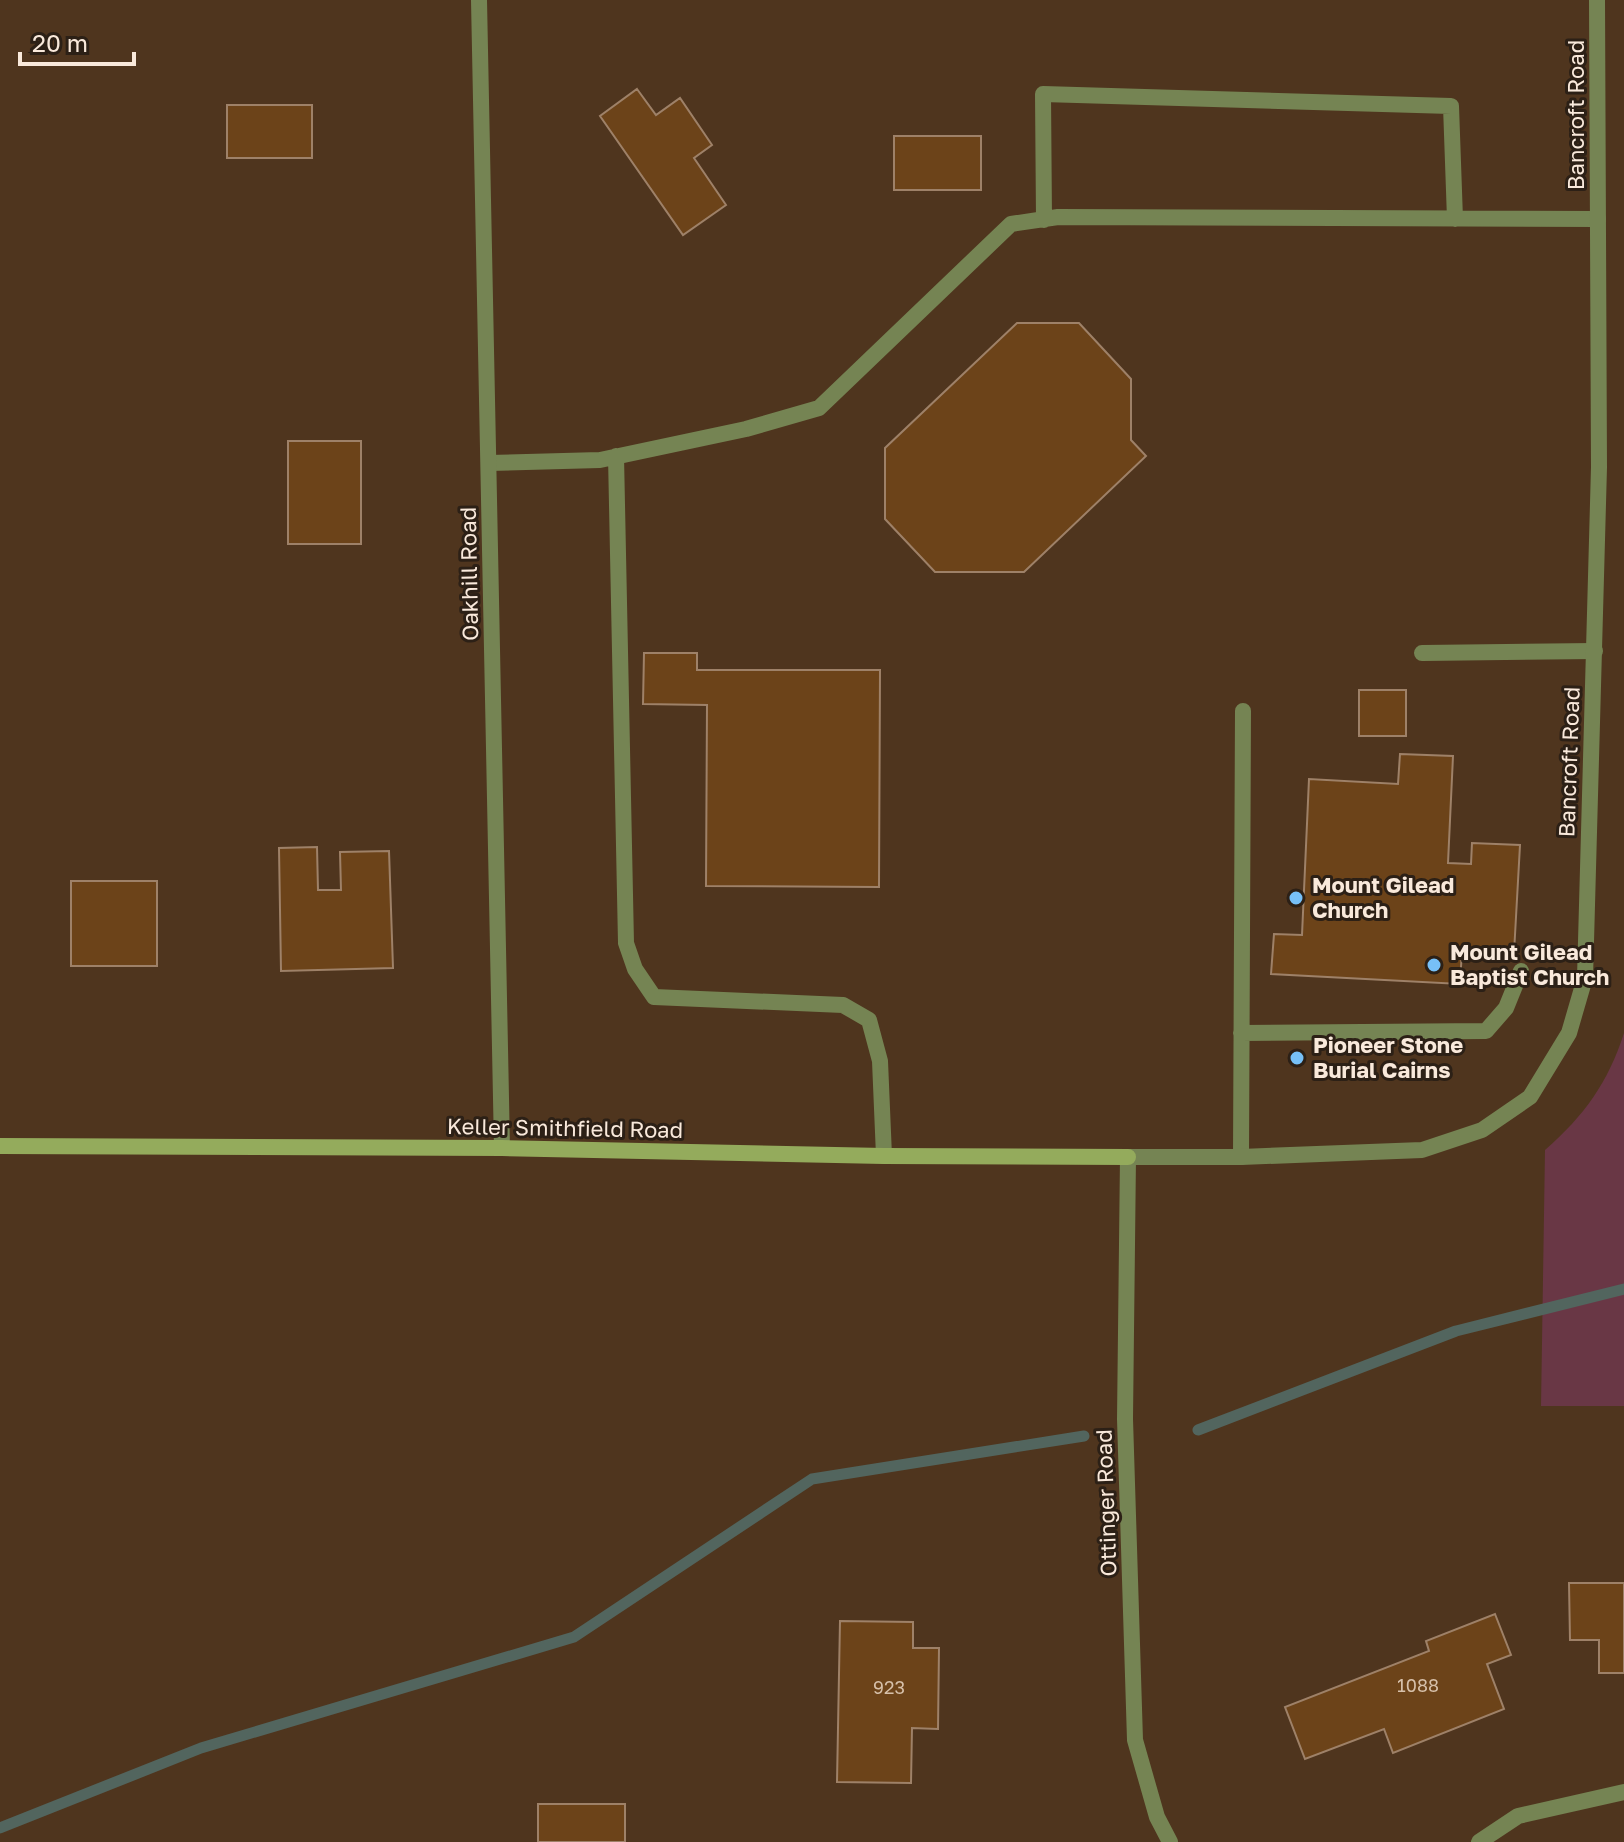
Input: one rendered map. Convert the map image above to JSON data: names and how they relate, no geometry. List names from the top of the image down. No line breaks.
{"streets":{"main road":["Keller Smithfield Road"],"street":["Bancroft Road","Oakhill Road","Ottinger Road"]},"crossings":[["Bancroft Road","Keller Smithfield Road"],["Bancroft Road","Ottinger Road"],["Oakhill Road","Keller Smithfield Road"],["Keller Smithfield Road","Ottinger Road"]],"places":["Mount Gilead Church","Mount Gilead Baptist Church","Pioneer Stone Burial Cairns"],"house_numbers":["1088","923"],"scale_bar":"20 m"}
